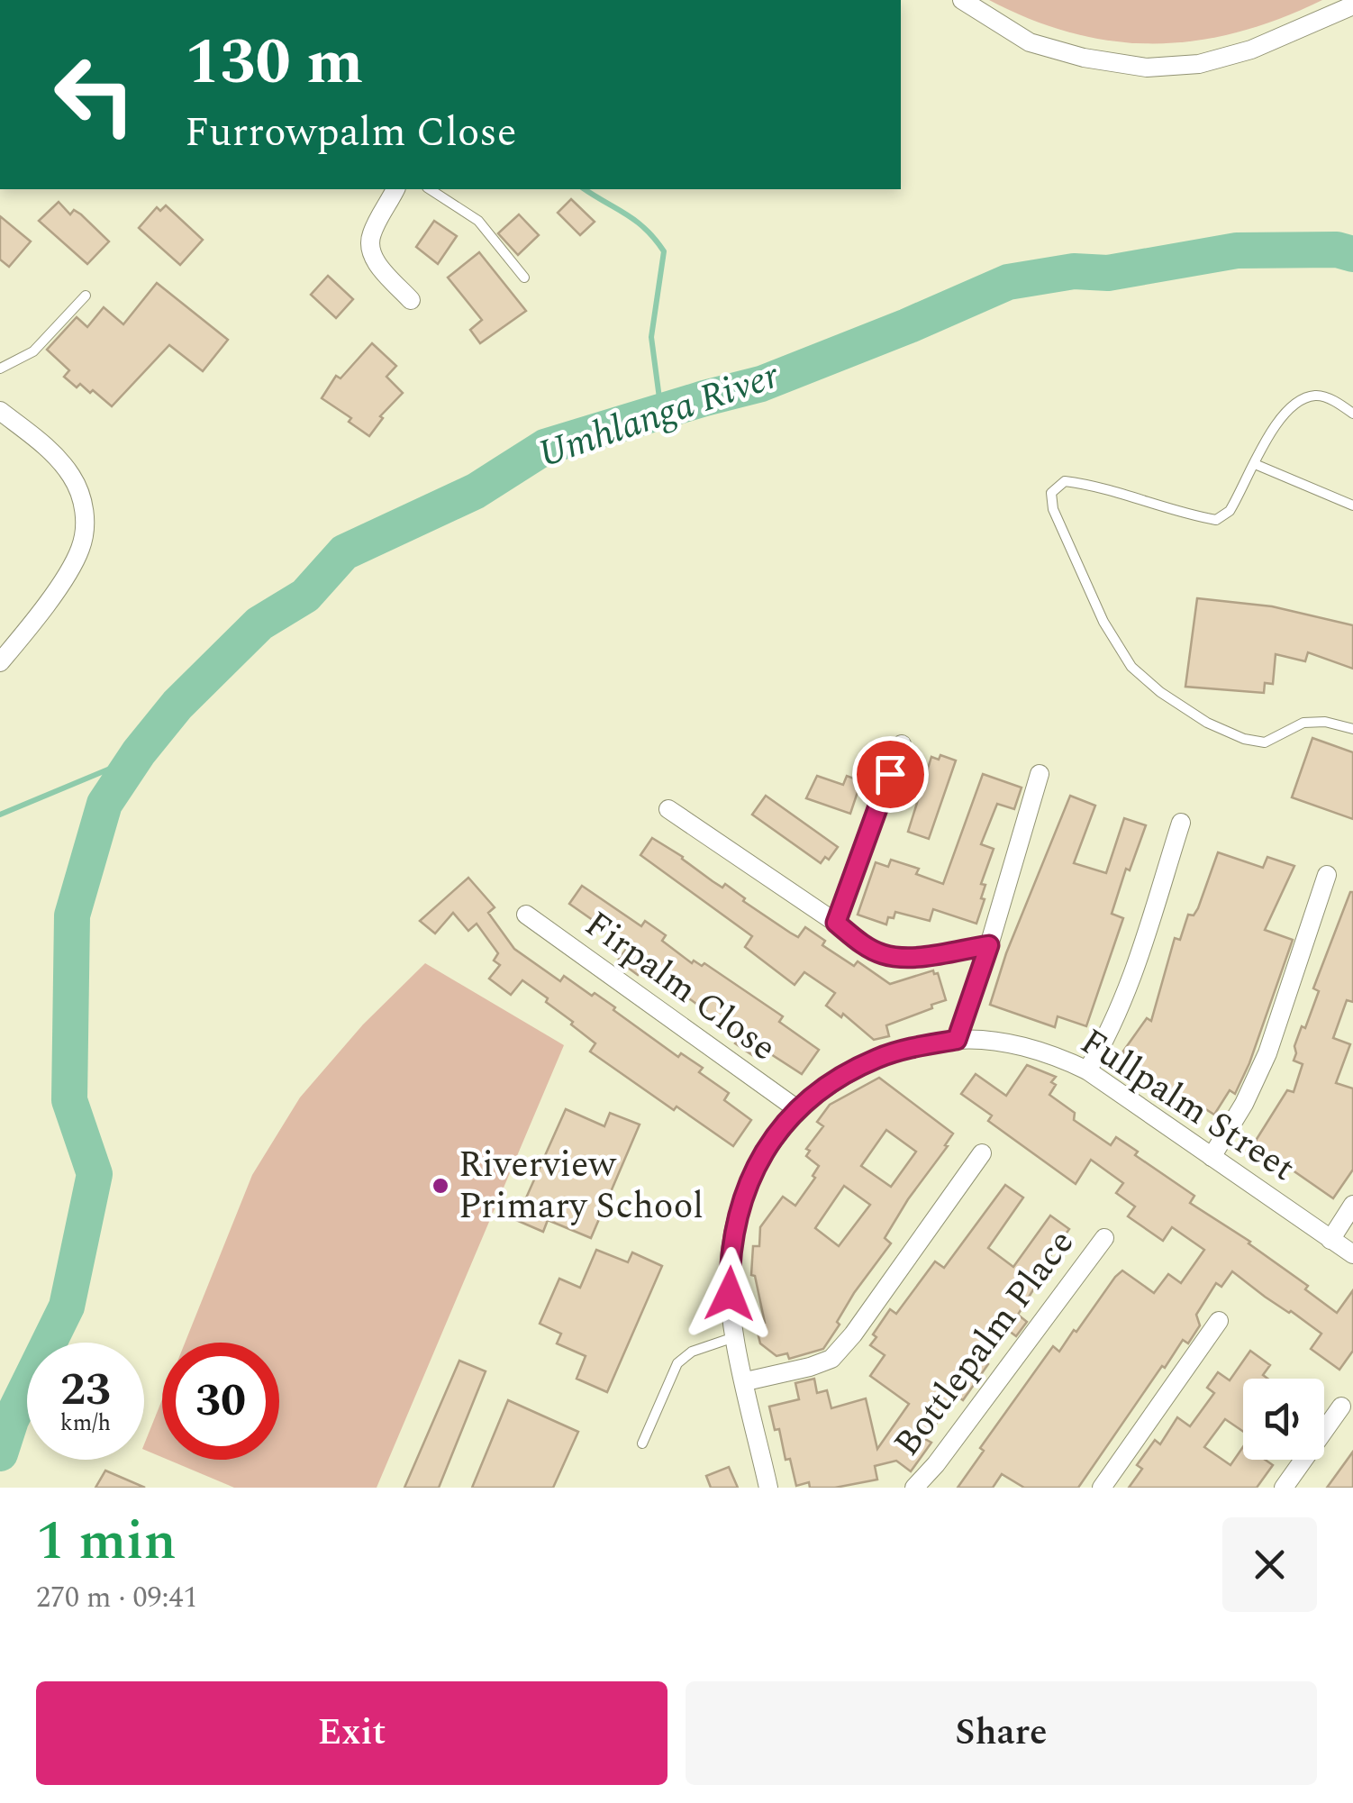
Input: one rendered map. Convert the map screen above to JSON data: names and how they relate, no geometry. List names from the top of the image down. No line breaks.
{"streets":{"street":["Firpalm Close","Fullpalm Street","Bottlepalm Place"]},"crossings":[["Firpalm Close","Fullpalm Street"]],"water":["Umhlanga River"],"places":["Riverview Primary School"],"page":{"turn":["130 m","Furrowpalm Close"],"speed":"23 km/h","limit":"30","heading":["1 min","270 m · 09:41"],"buttons":["Exit","Share"]}}
